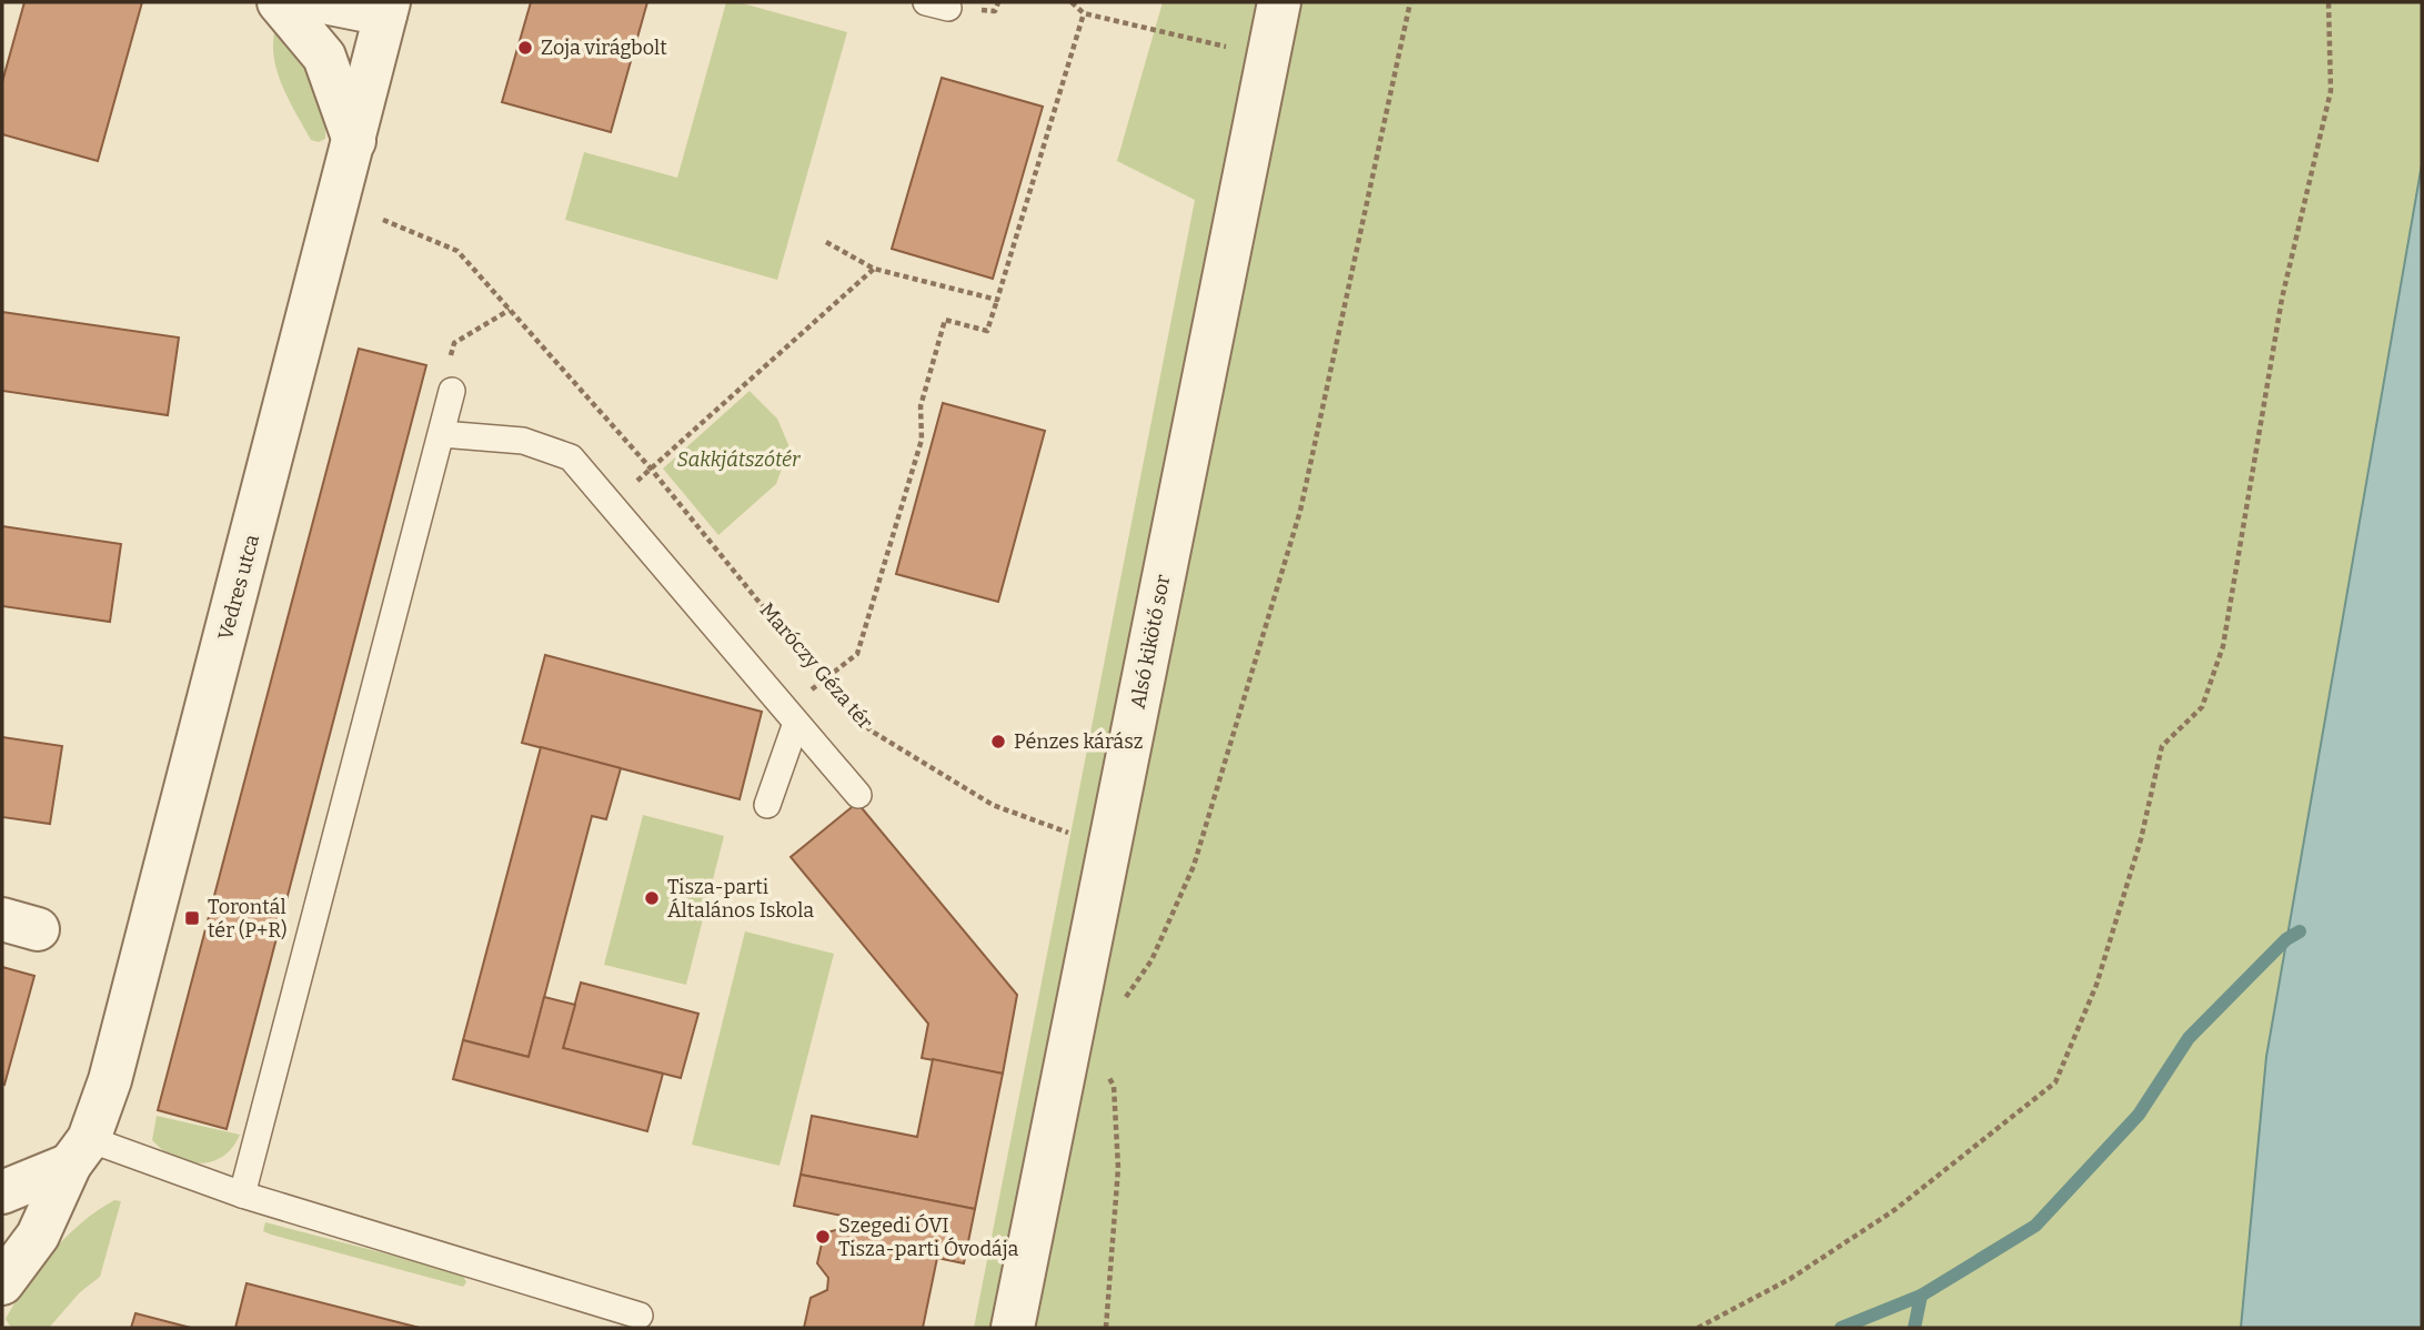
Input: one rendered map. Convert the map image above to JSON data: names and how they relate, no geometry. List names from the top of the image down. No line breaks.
{"streets":{"street":["Vedres utca","Alsó kikötő sor"],"path":["Maróczy Géza tér"]},"crossings":[["Alsó kikötő sor","Maróczy Géza tér"]],"parks":["Sakkjátszótér"],"places":{"other":["Zoja virágbolt","Pénzes kárász","Tisza-parti Általános Iskola","Szegedi ÓVI Tisza-parti Óvodája"],"transit":["Torontál tér (P+R)"]}}
